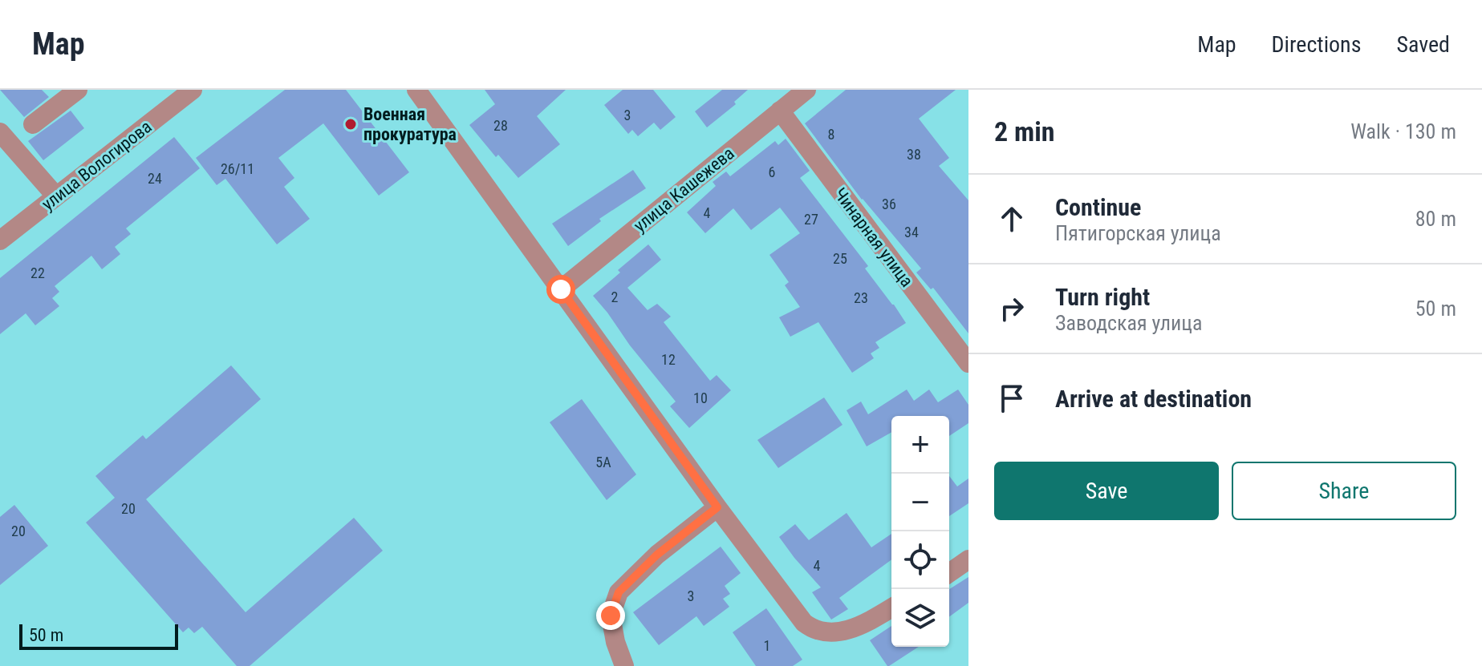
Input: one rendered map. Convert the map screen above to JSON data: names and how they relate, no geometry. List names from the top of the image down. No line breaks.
{"streets":{"street":["улица Вологирова","улица Кашежева","Чинарная улица"]},"crossings":[["улица Кашежева","Чинарная улица"]],"places":["Военная прокуратура"],"house_numbers":["3","28","8","38","26/11","6","24","36","4","27","34","25","22","2","23","12","10","5А","20","20","4","3","1"],"scale_bar":"50 m","page":{"header":"Map","nav":["Map","Directions","Saved"],"heading":["2 min","Walk · 130 m"],"list":[["Continue","Пятигорская улица","80 m"],["Turn right","Заводская улица","50 m"],"Arrive at destination"],"map_buttons":["+","−"],"buttons":["Save","Share"],"scale":"50 m"}}
